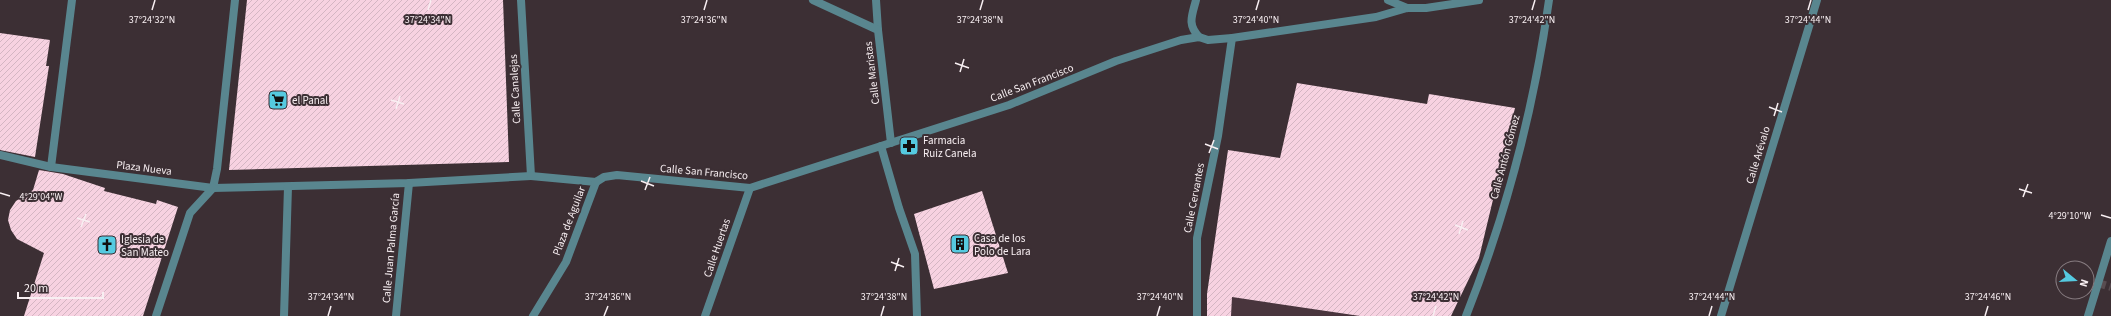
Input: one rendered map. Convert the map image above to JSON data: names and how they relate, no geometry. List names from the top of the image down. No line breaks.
{"streets":{"street":["Calle Maristas","Calle San Francisco","Calle Canalejas","Calle Arévalo","Calle Antón Gómez","Plaza Nueva","Calle Cervantes","Plaza de Aguilar","Calle Juan Palma García","Calle Huertas"]},"crossings":[["Calle Maristas","Calle San Francisco"],["Calle San Francisco","Calle Cervantes"],["Calle San Francisco","Plaza de Aguilar"],["Calle San Francisco","Calle Huertas"],["Calle Canalejas","Plaza de Aguilar"],["Calle Canalejas","Calle Juan Palma García"],["Plaza Nueva","Calle Juan Palma García"],["Plaza de Aguilar","Calle Juan Palma García"]],"places":{"supermarket":["el Panal"],"pharmacy":["Farmacia Ruiz Canela"],"building":["Casa de los Polo de Lara"],"church":["Iglesia de San Mateo"]},"scale_bar":"20 m","north":"right","coordinates":["37°24'32\"N","37°24'34\"N","37°24'36\"N","37°24'38\"N","37°24'40\"N","37°24'42\"N","37°24'44\"N","4°29'04\"W","4°29'10\"W","37°24'46\"N"]}
